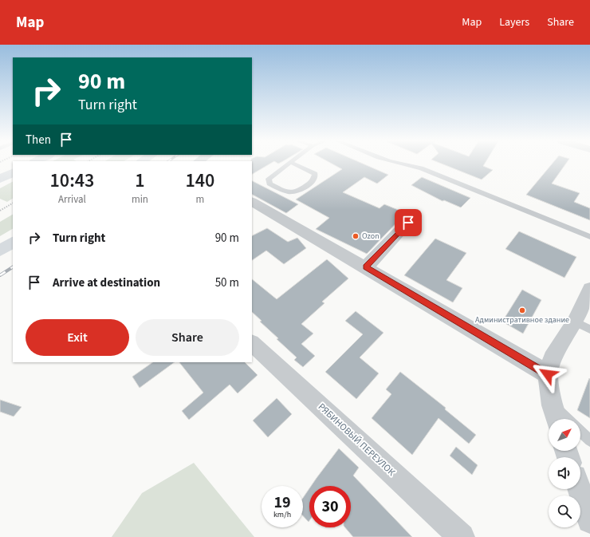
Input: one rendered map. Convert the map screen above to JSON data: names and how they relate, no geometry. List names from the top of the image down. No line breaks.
{"streets":{"street":["РЯБИНОВЫЙ ПЕРЕУЛОК"]},"places":["Ozon","Административное здание"],"north":"top right","page":{"header":"Map","nav":["Map","Layers","Share"],"turn":["90 m","Turn right"],"then":"Then","eta":["10:43","Arrival","1","min","140","m"],"list":[{"name":"Turn right","value":"90 m"},{"name":"Arrive at destination","value":"50 m"}],"buttons":["Exit","Share"],"speed":"19 km/h","limit":"30"}}
